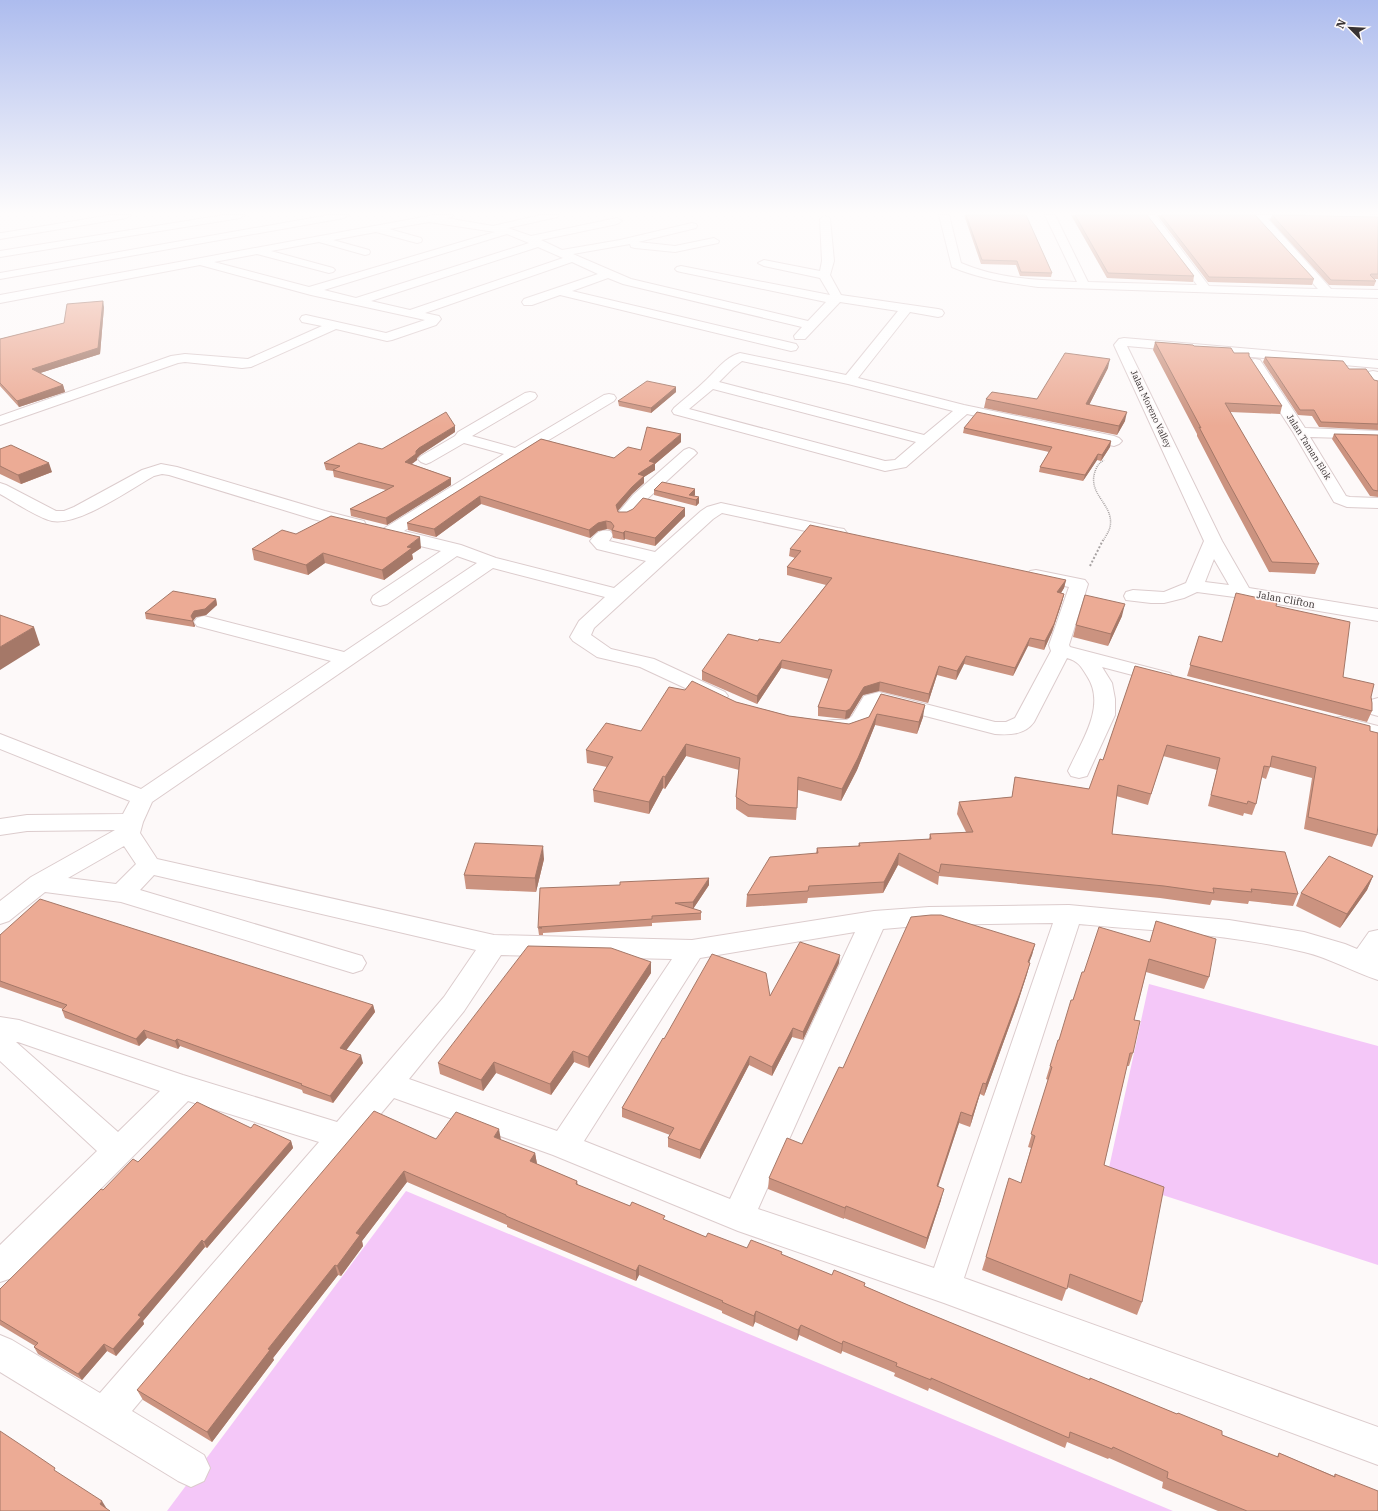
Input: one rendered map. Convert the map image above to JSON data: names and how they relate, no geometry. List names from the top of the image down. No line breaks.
{"streets":{"street":["Jalan Moreno Valley","Jalan Taman Elok","Jalan Clifton"]},"crossings":[["Jalan Moreno Valley","Jalan Clifton"]],"north":"top left"}
